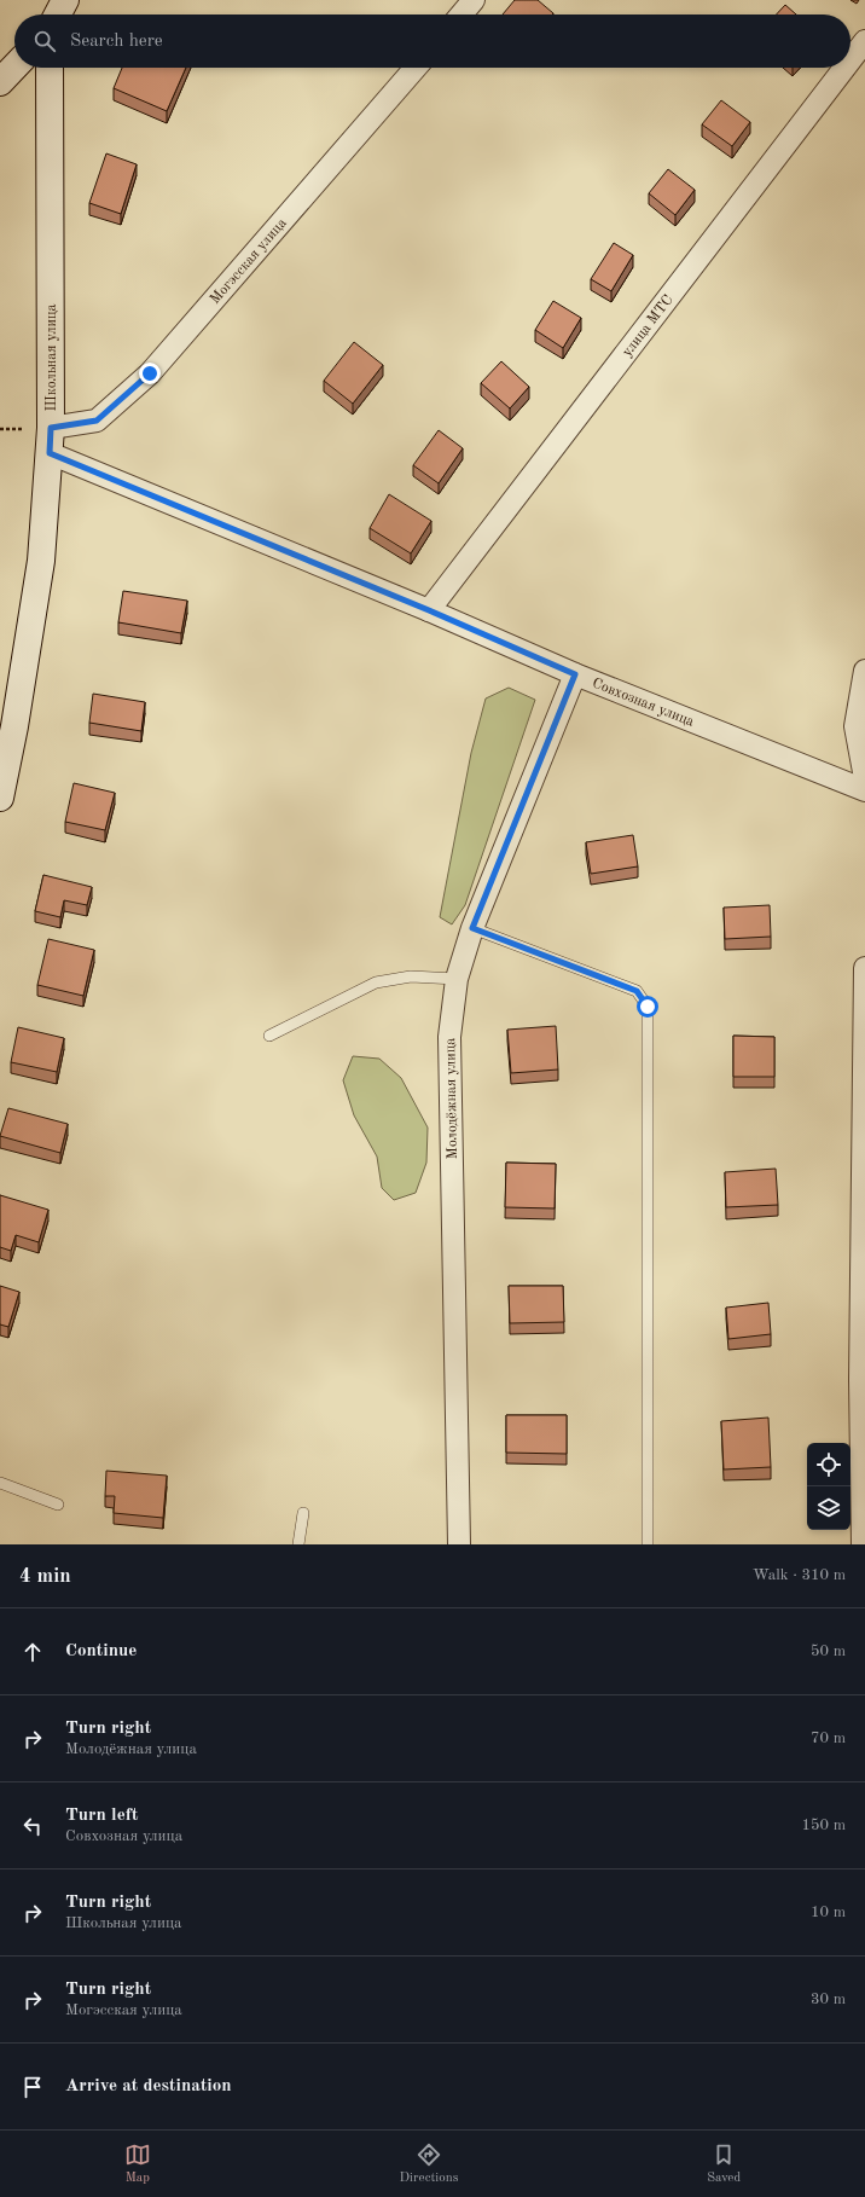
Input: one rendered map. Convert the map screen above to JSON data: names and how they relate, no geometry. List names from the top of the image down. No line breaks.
{"streets":{"street":["Могэсская улица","улица МТС","Школьная улица","Совхозная улица","Молодёжная улица"]},"crossings":[["Могэсская улица","Школьная улица"],["Могэсская улица","Совхозная улица"],["улица МТС","Совхозная улица"],["Школьная улица","Совхозная улица"],["Совхозная улица","Молодёжная улица"]],"page":{"search":"Search here","heading":["4 min","Walk · 310 m"],"list":[["Continue","50 m"],["Turn right","Молодёжная улица","70 m"],["Turn left","Совхозная улица","150 m"],["Turn right","Школьная улица","10 m"],["Turn right","Могэсская улица","30 m"],"Arrive at destination"],"nav":["Map","Directions","Saved"]}}
